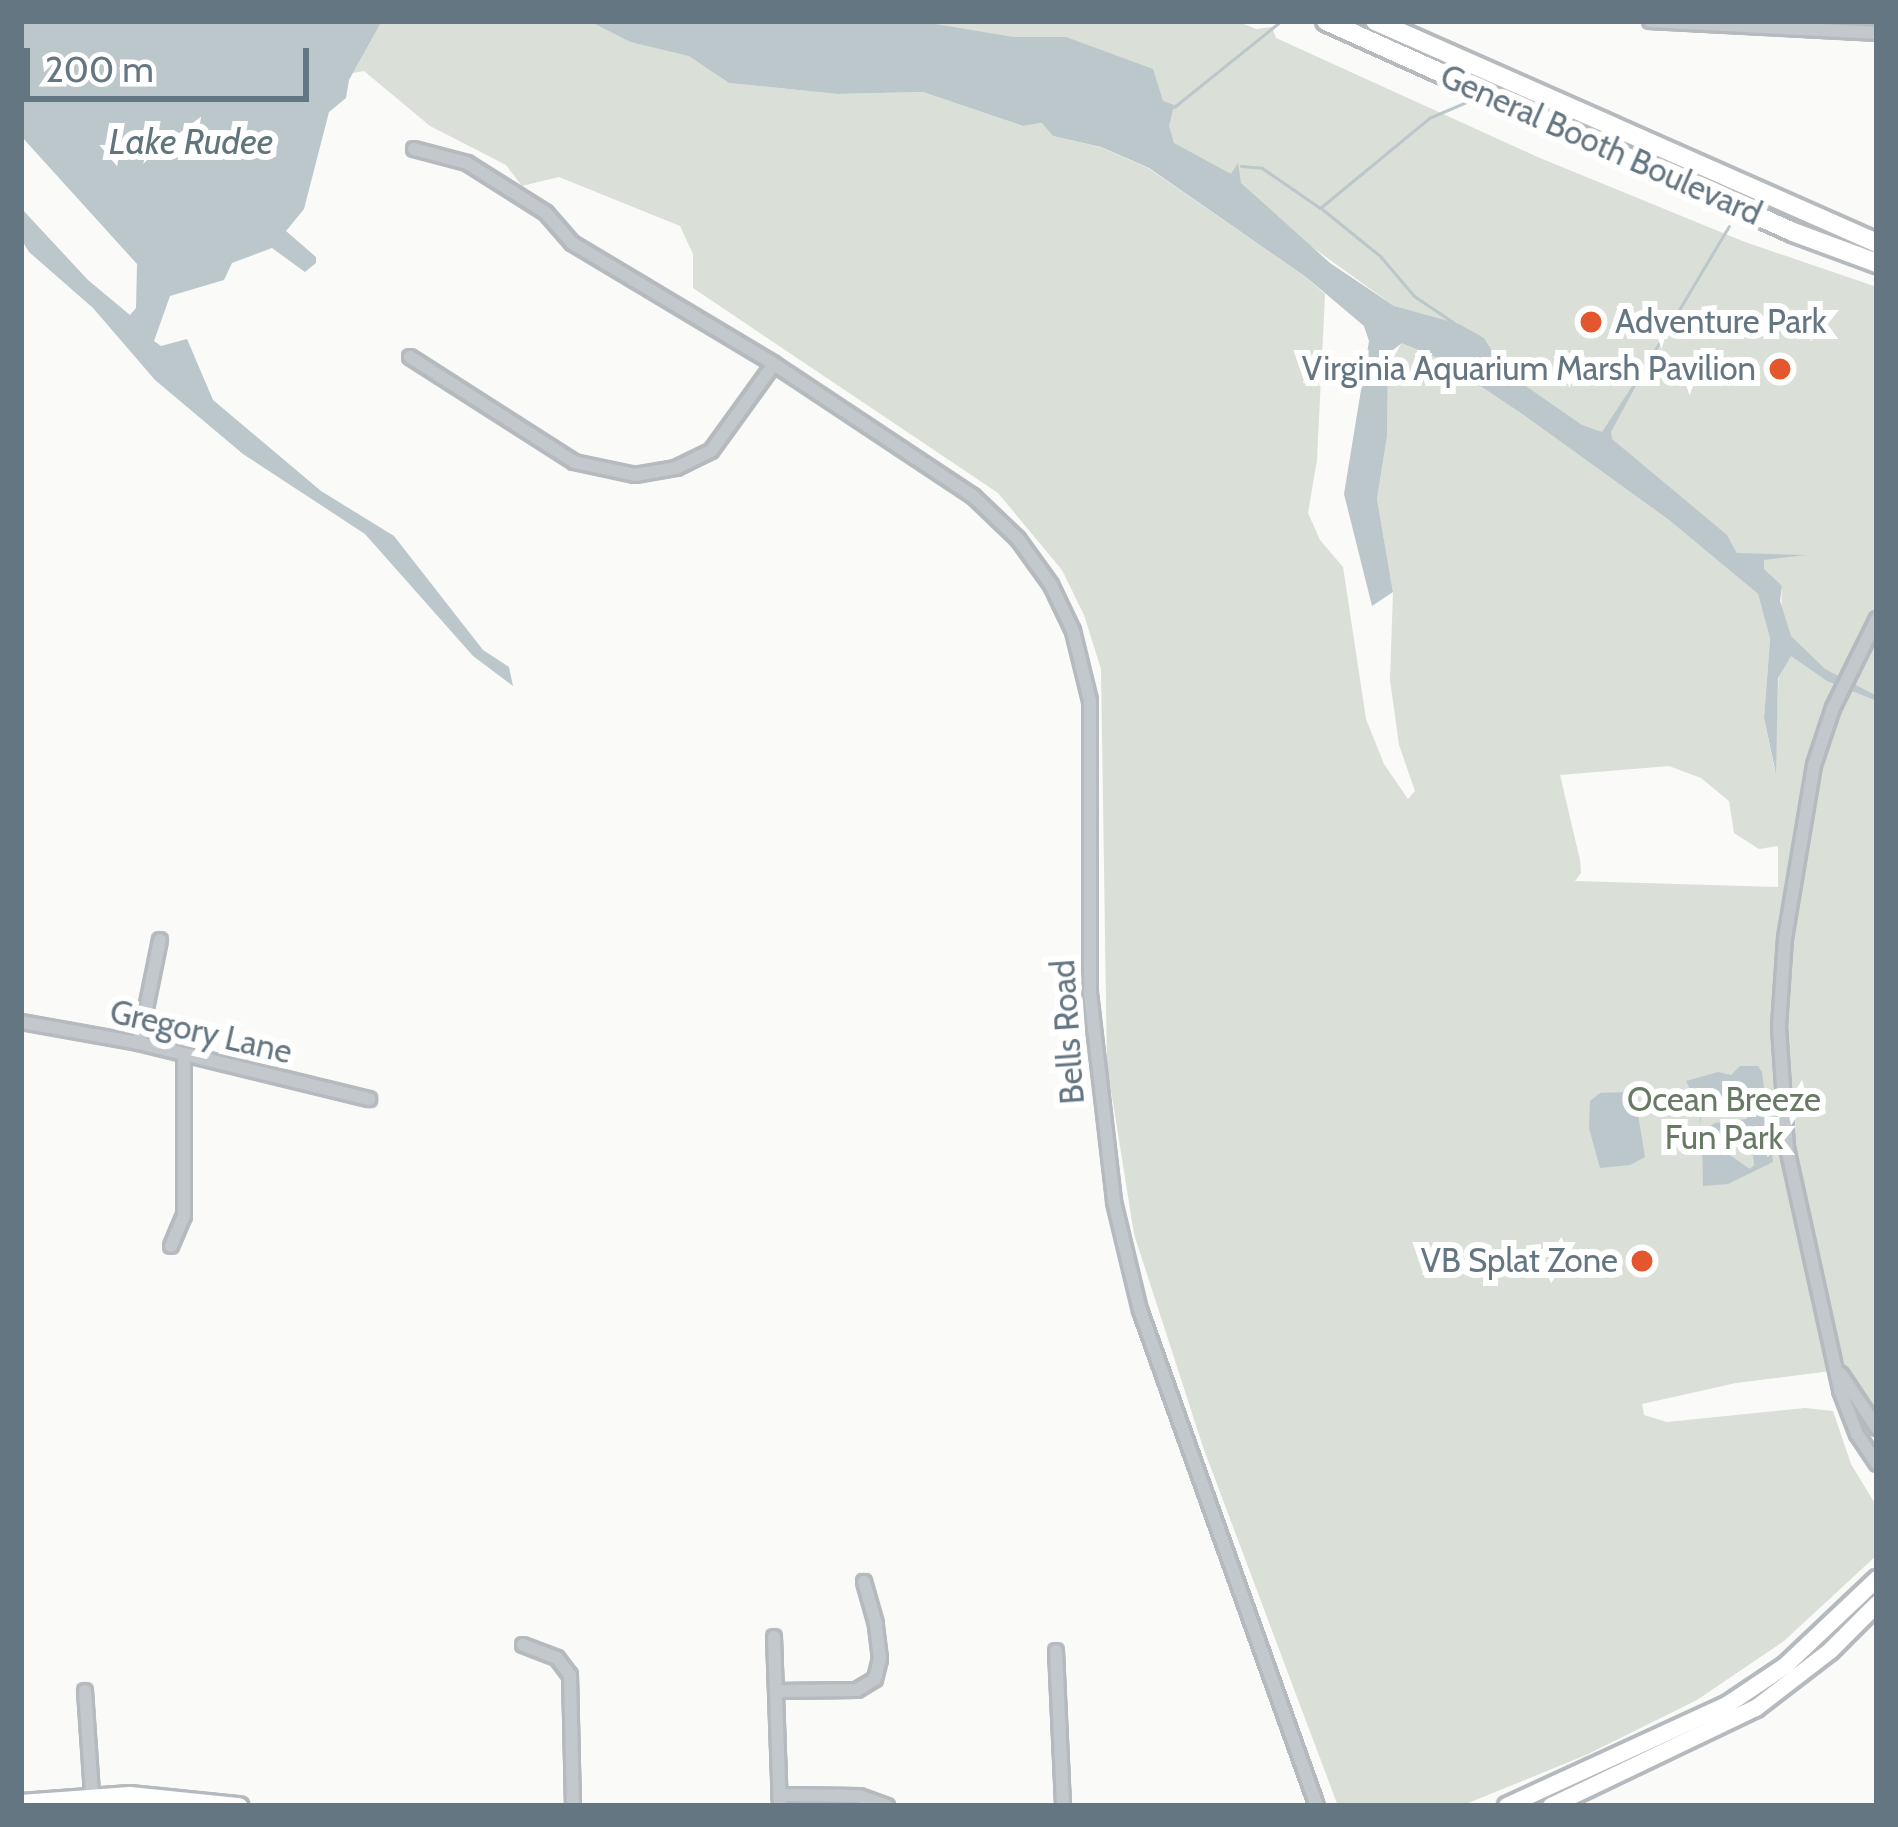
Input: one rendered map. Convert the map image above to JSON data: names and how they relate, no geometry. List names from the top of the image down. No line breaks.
{"streets":{"highway":["General Booth Boulevard"],"street":["Gregory Lane","Bells Road"]},"water":["Lake Rudee"],"parks":["Ocean Breeze Fun Park"],"places":["Adventure Park","Virginia Aquarium Marsh Pavilion","VB Splat Zone"],"scale_bar":"200 m"}
